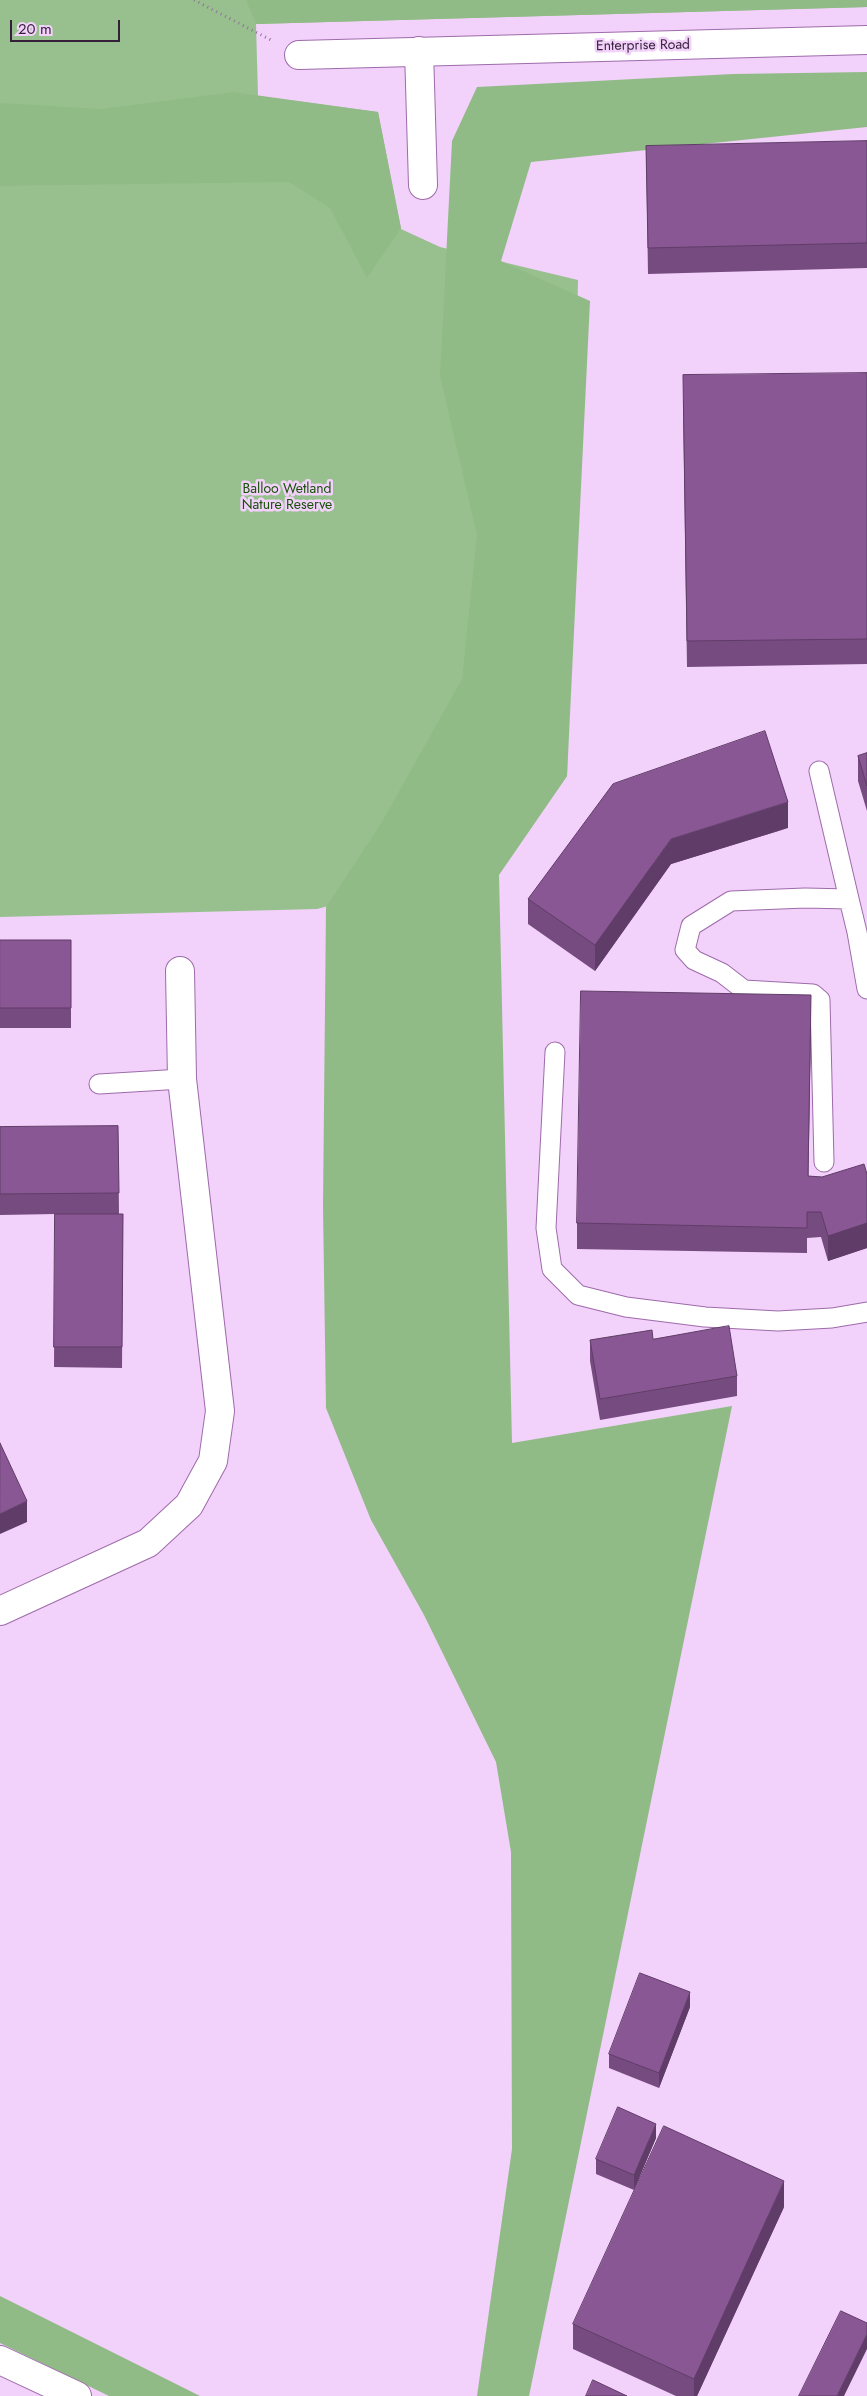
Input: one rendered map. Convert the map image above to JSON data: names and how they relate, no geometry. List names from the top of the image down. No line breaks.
{"streets":{"street":["Enterprise Road"]},"parks":["Balloo Wetland Nature Reserve"],"scale_bar":"20 m"}
